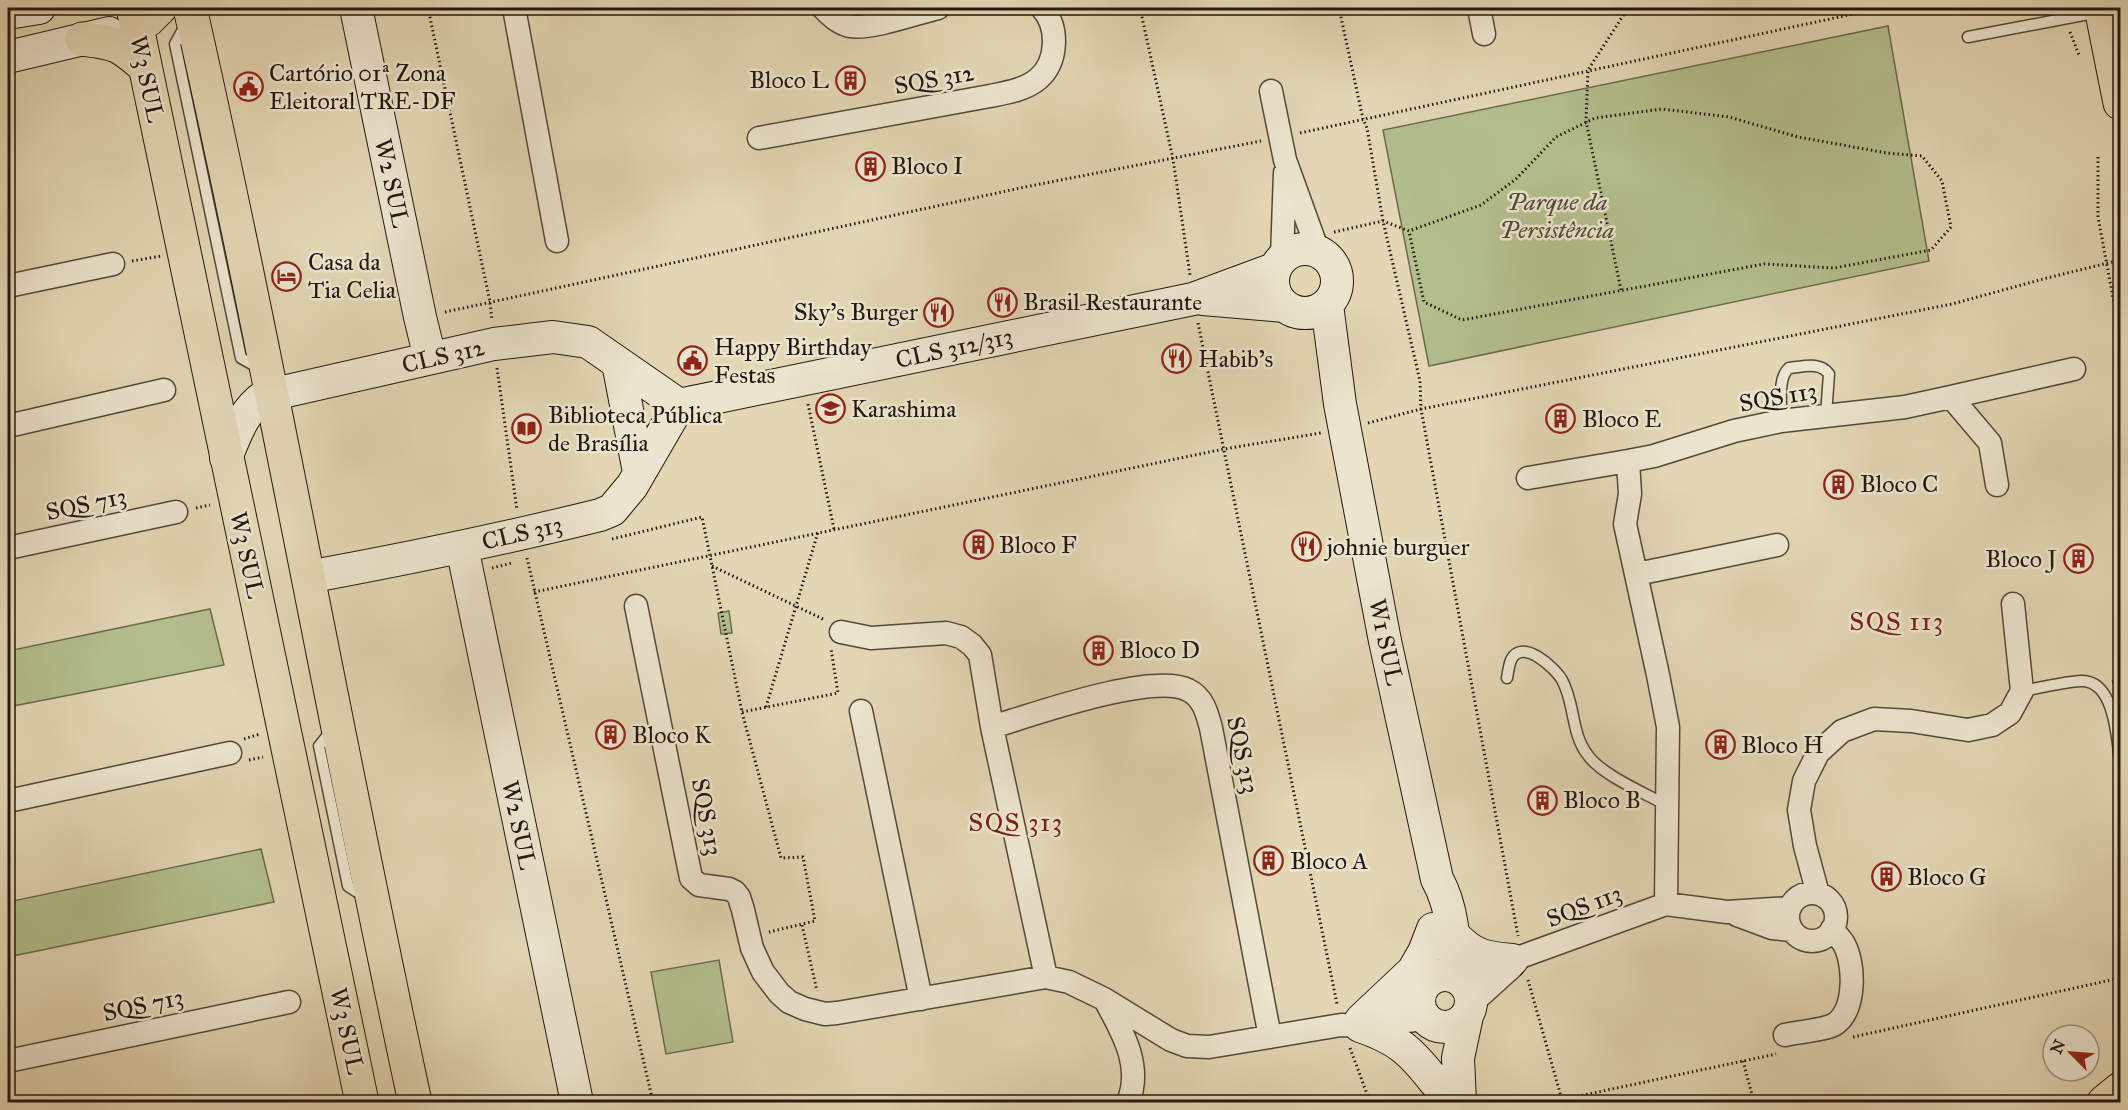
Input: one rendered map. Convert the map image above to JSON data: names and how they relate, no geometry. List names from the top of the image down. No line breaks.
{"streets":{"main road":["W3 SUL"],"street":["SQS 312","W2 SUL","CLS 312/313","CLS 312","SQS 113","SQS 713","CLS 313","W1 SUL","SQS 313"]},"crossings":[["W3 SUL","CLS 312"],["W2 SUL","CLS 312"],["W2 SUL","CLS 313"],["CLS 312/313","CLS 312"],["CLS 312/313","CLS 313"],["CLS 312/313","W1 SUL"],["CLS 312","CLS 313"],["SQS 113","W1 SUL"],["SQS 113","SQS 313"],["W1 SUL","SQS 313"]],"districts":["SQS 113","SQS 313"],"parks":["Parque da Persistência"],"places":{"building":["Bloco L","Bloco I","Bloco E","Bloco C","Bloco F","Bloco J","Bloco D","Bloco K","Bloco H","Bloco B","Bloco A","Bloco G"],"public building":["Cartório 01ª Zona Eleitoral TRE-DF","Happy Birthday Festas"],"hotel":["Casa da Tia Celia"],"restaurant":["Brasil Restaurante","Sky's Burger","Habib's","johnie burguer"],"school or university":["Karashima"],"library":["Biblioteca Pública de Brasília"]},"north":"top left"}
